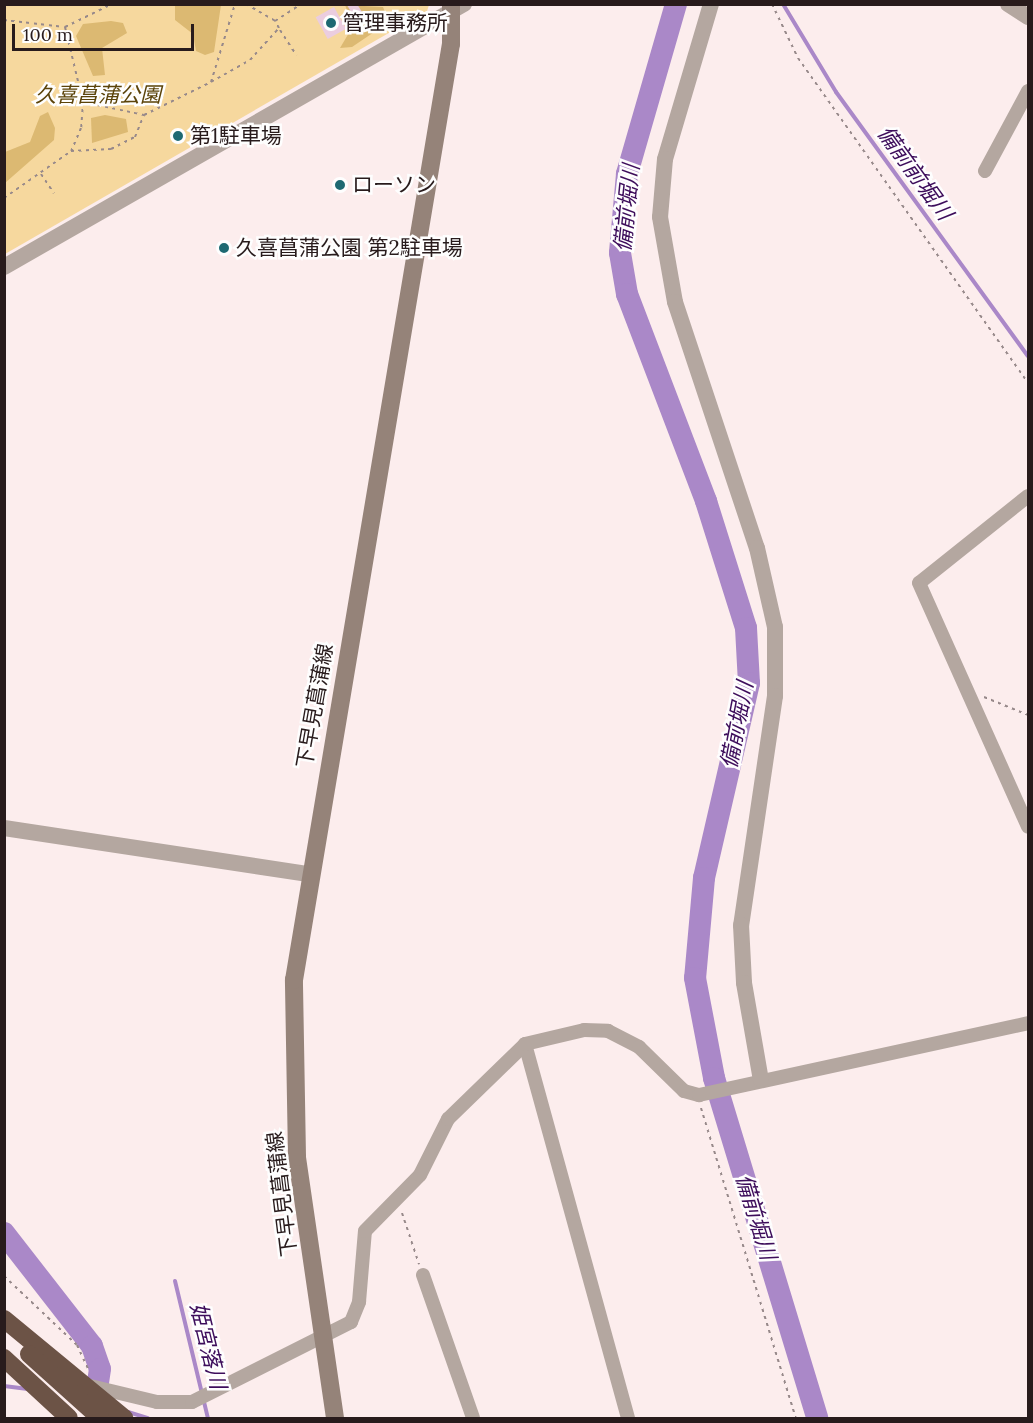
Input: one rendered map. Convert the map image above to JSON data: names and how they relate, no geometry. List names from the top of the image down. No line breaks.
{"streets":{"main road":["下早見菖蒲線"]},"water":["備前前堀川","備前堀川","姫宮落川"],"parks":["久喜菖蒲公園"],"places":["管理事務所","第1駐車場","ローソン","久喜菖蒲公園 第2駐車場"],"scale_bar":"100 m"}
